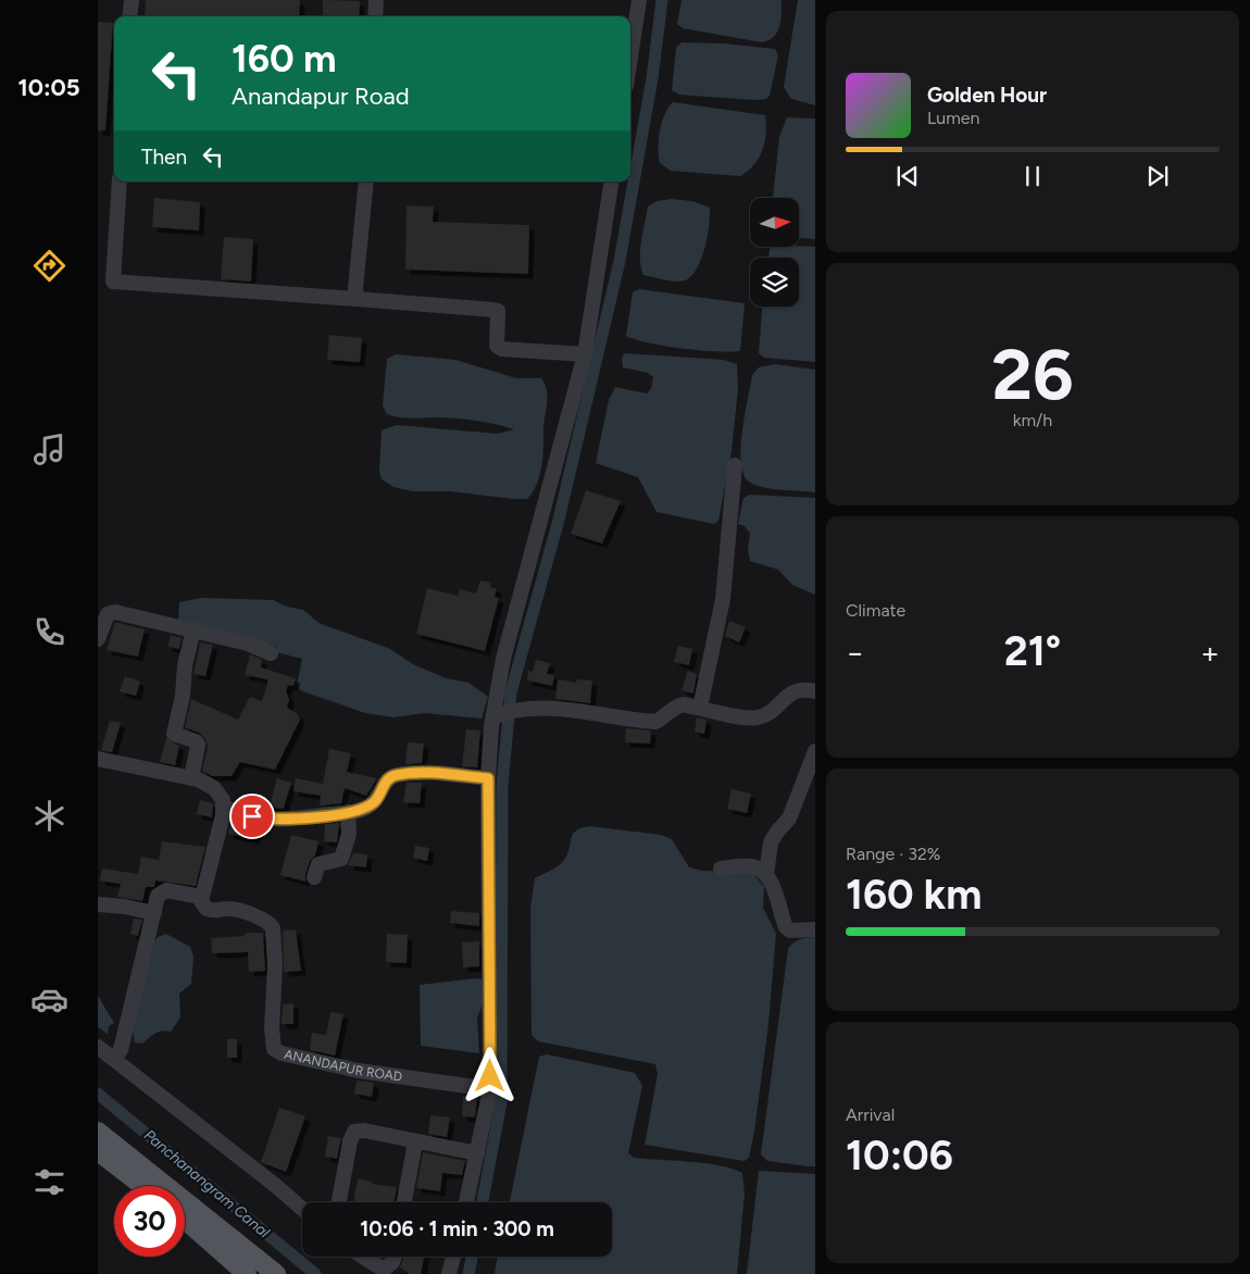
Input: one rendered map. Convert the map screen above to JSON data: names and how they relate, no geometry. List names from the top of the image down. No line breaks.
{"streets":{"street":["ANANDAPUR ROAD"]},"water":["Panchanangram Canal"],"north":"right","page":{"tabs":"10:05","turn":["160 m","Anandapur Road"],"song":["Golden Hour","Lumen"],"then":"Then","tile":[["26","km/h"],"Climate",["Range · 32%","160 km"],["Arrival","10:06"]],"heat":["−","21°","+"],"limit":"30","trip":"10:06 · 1 min · 300 m"}}
